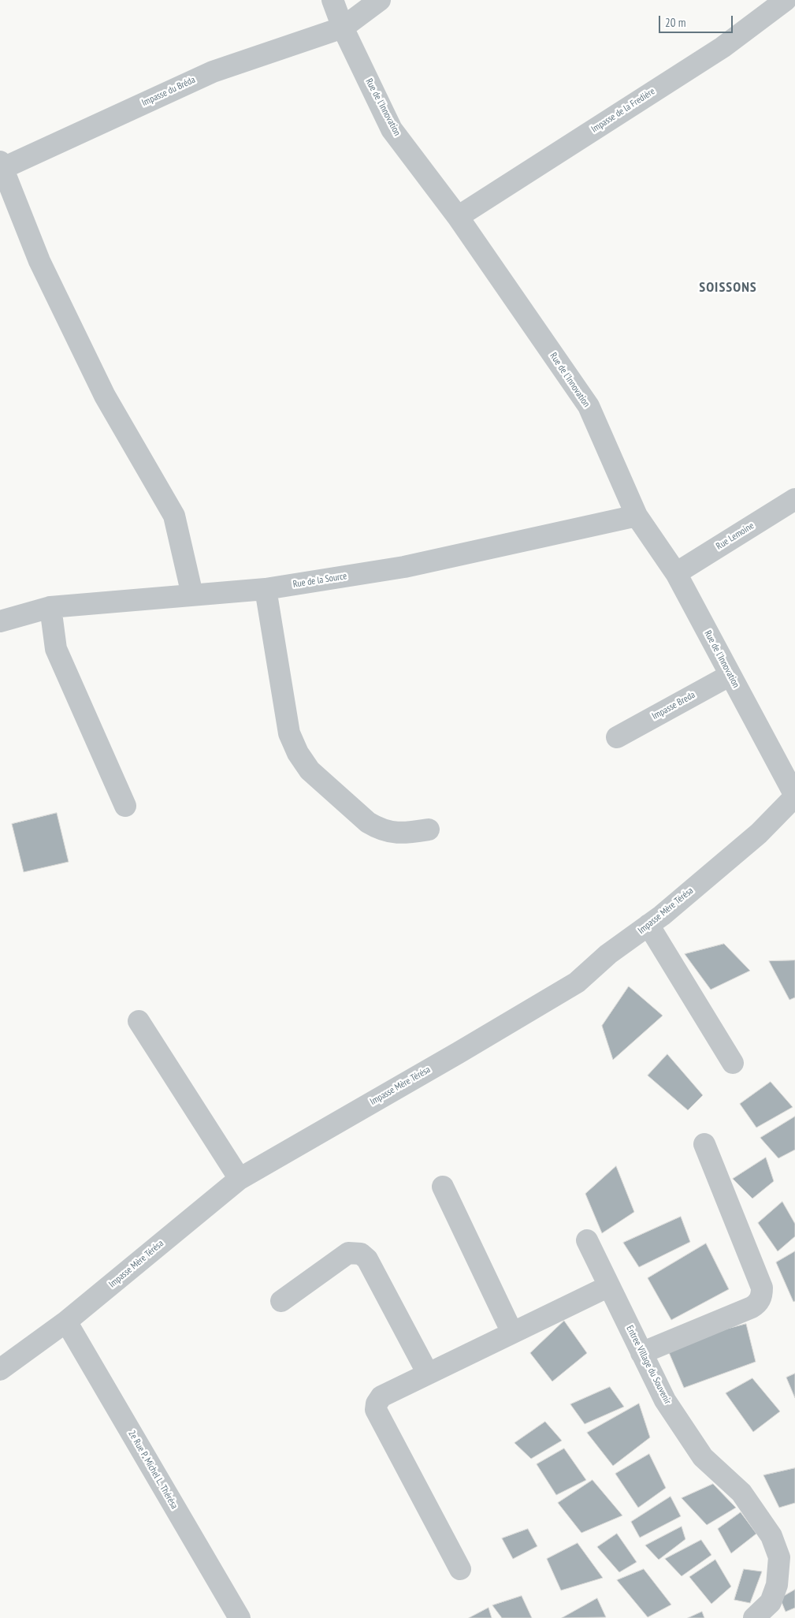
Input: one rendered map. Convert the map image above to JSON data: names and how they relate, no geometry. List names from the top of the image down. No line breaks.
{"streets":{"street":["Impasse du Bréda","Rue de l'Innovation","Impasse de la Fredière","Rue Lemoine","Rue de la Source","Impasse Breda","Impasse Mère Térésa","Entree Village du Souvenir","2e Rue P. Michel L. Thérésa"]},"crossings":[["Impasse du Bréda","Rue de l'Innovation"],["Rue de l'Innovation","Impasse de la Fredière"],["Rue de l'Innovation","Rue Lemoine"],["Rue de l'Innovation","Rue de la Source"],["Rue de l'Innovation","Impasse Breda"],["Rue de l'Innovation","Impasse Mère Térésa"],["Impasse Mère Térésa","2e Rue P. Michel L. Thérésa"]],"districts":["SOISSONS"],"scale_bar":"20 m"}
